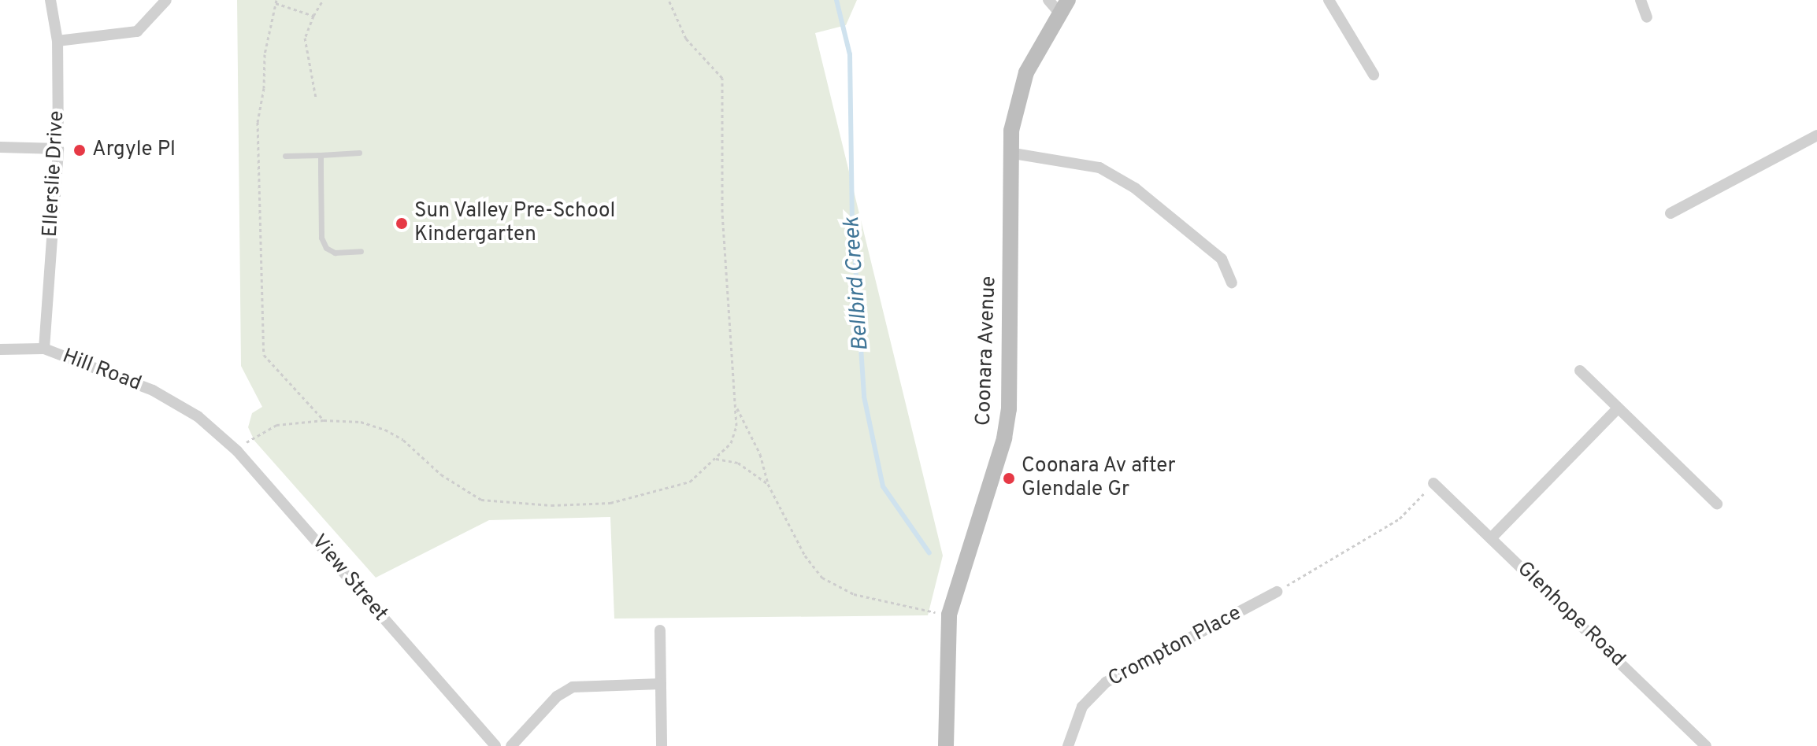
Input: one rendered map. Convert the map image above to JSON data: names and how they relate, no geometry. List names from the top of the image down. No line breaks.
{"streets":{"street":["Ellerslie Drive","Coonara Avenue","Hill Road","View Street","Glenhope Road","Crompton Place"]},"crossings":[["Ellerslie Drive","Hill Road"],["Hill Road","View Street"]],"water":["Bellbird Creek"],"places":["Argyle Pl","Sun Valley Pre-School Kindergarten","Coonara Av after Glendale Gr"]}
